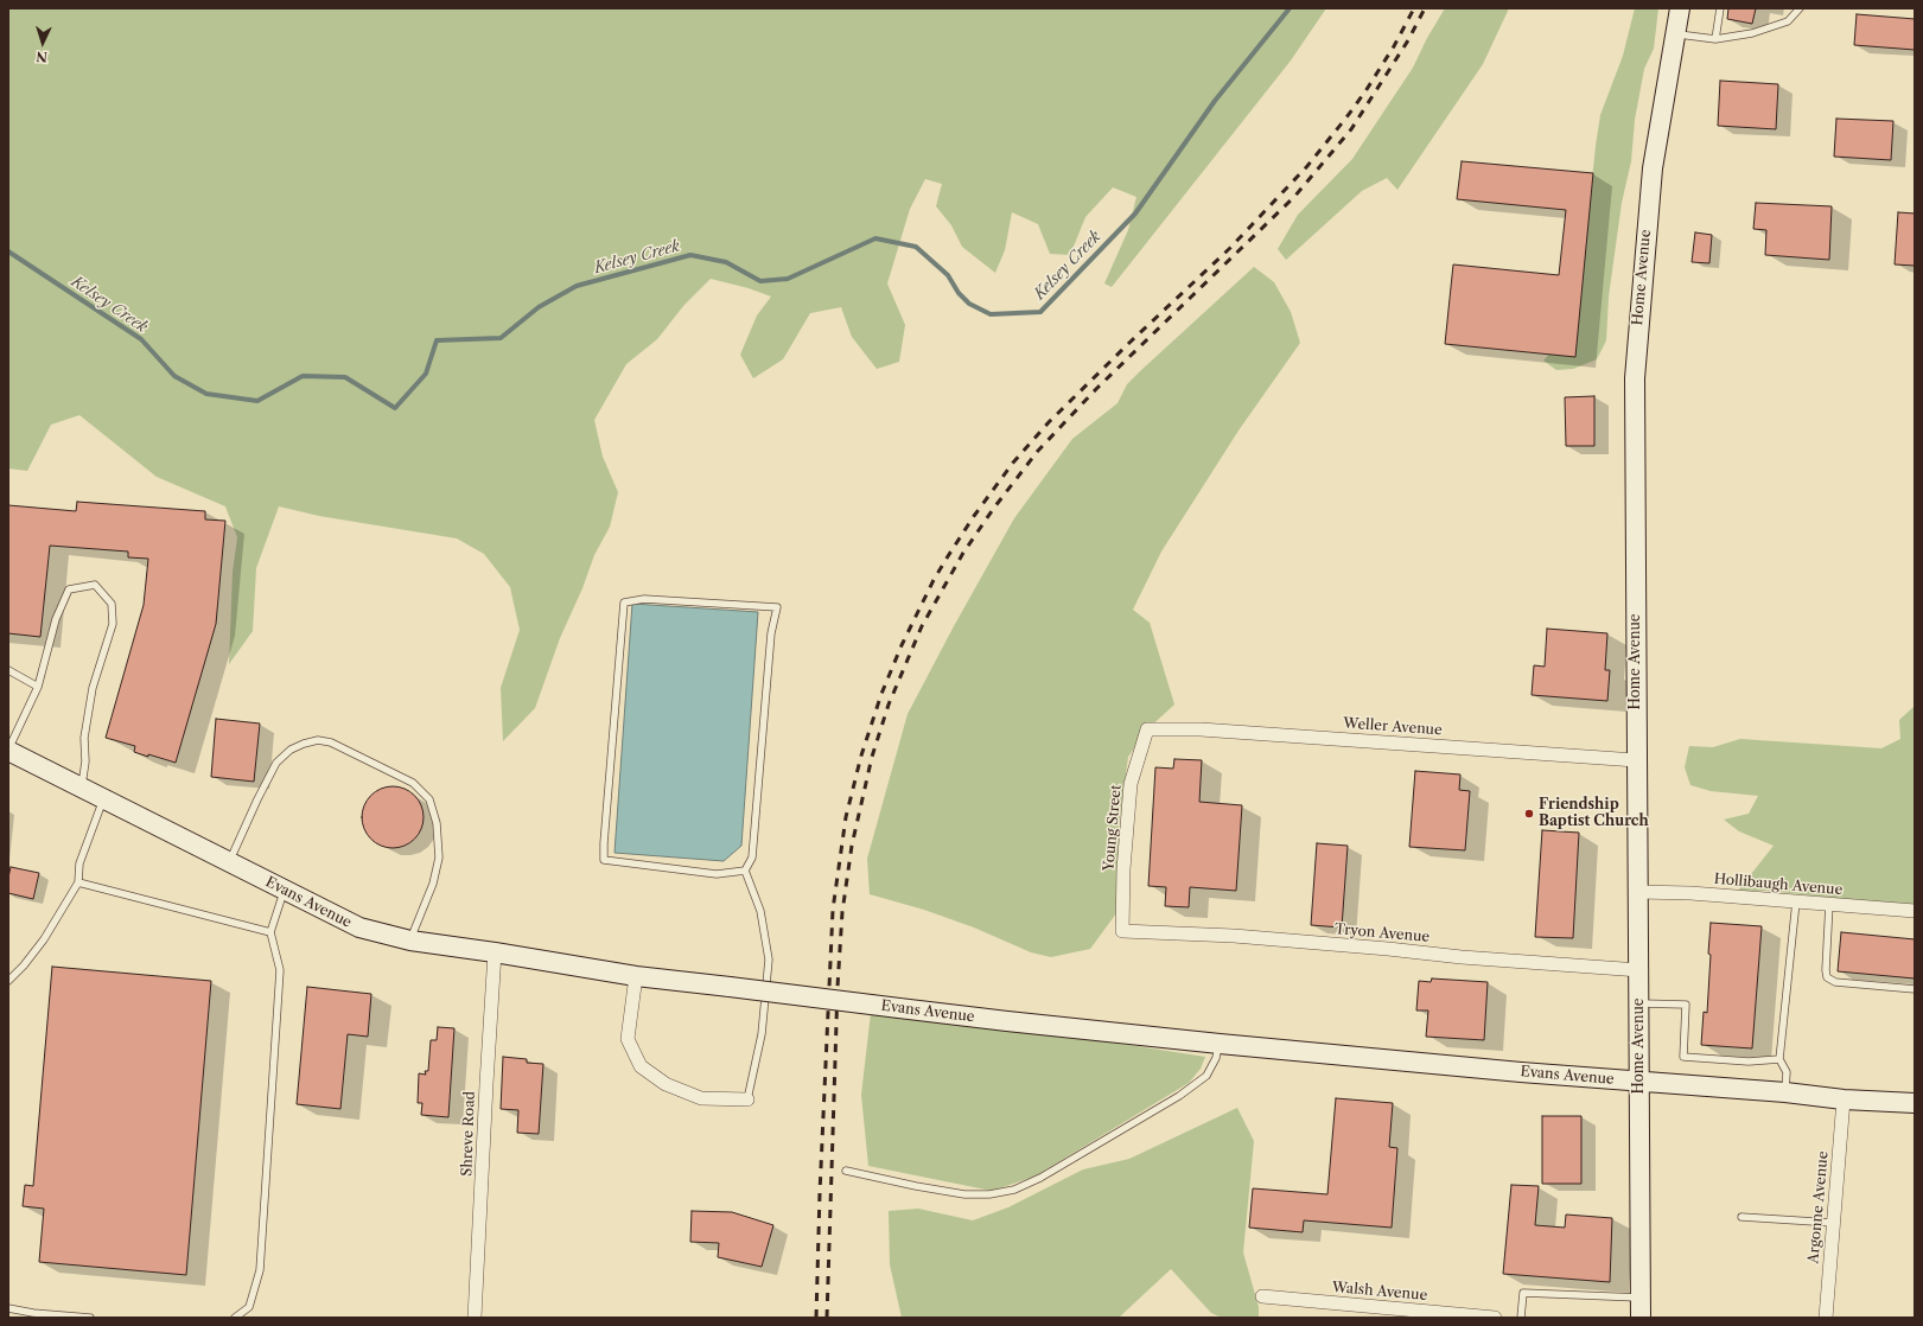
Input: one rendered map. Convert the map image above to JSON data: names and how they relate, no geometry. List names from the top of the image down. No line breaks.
{"streets":{"street":["Home Avenue","Weller Avenue","Young Street","Hollibaugh Avenue","Evans Avenue","Tryon Avenue","Shreve Road","Argonne Avenue","Walsh Avenue"]},"crossings":[["Home Avenue","Weller Avenue"],["Home Avenue","Hollibaugh Avenue"],["Home Avenue","Evans Avenue"],["Home Avenue","Tryon Avenue"],["Weller Avenue","Young Street"],["Young Street","Tryon Avenue"],["Evans Avenue","Shreve Road"],["Evans Avenue","Argonne Avenue"]],"water":["Kelsey Creek"],"places":["Friendship Baptist Church"],"north":"bottom"}
